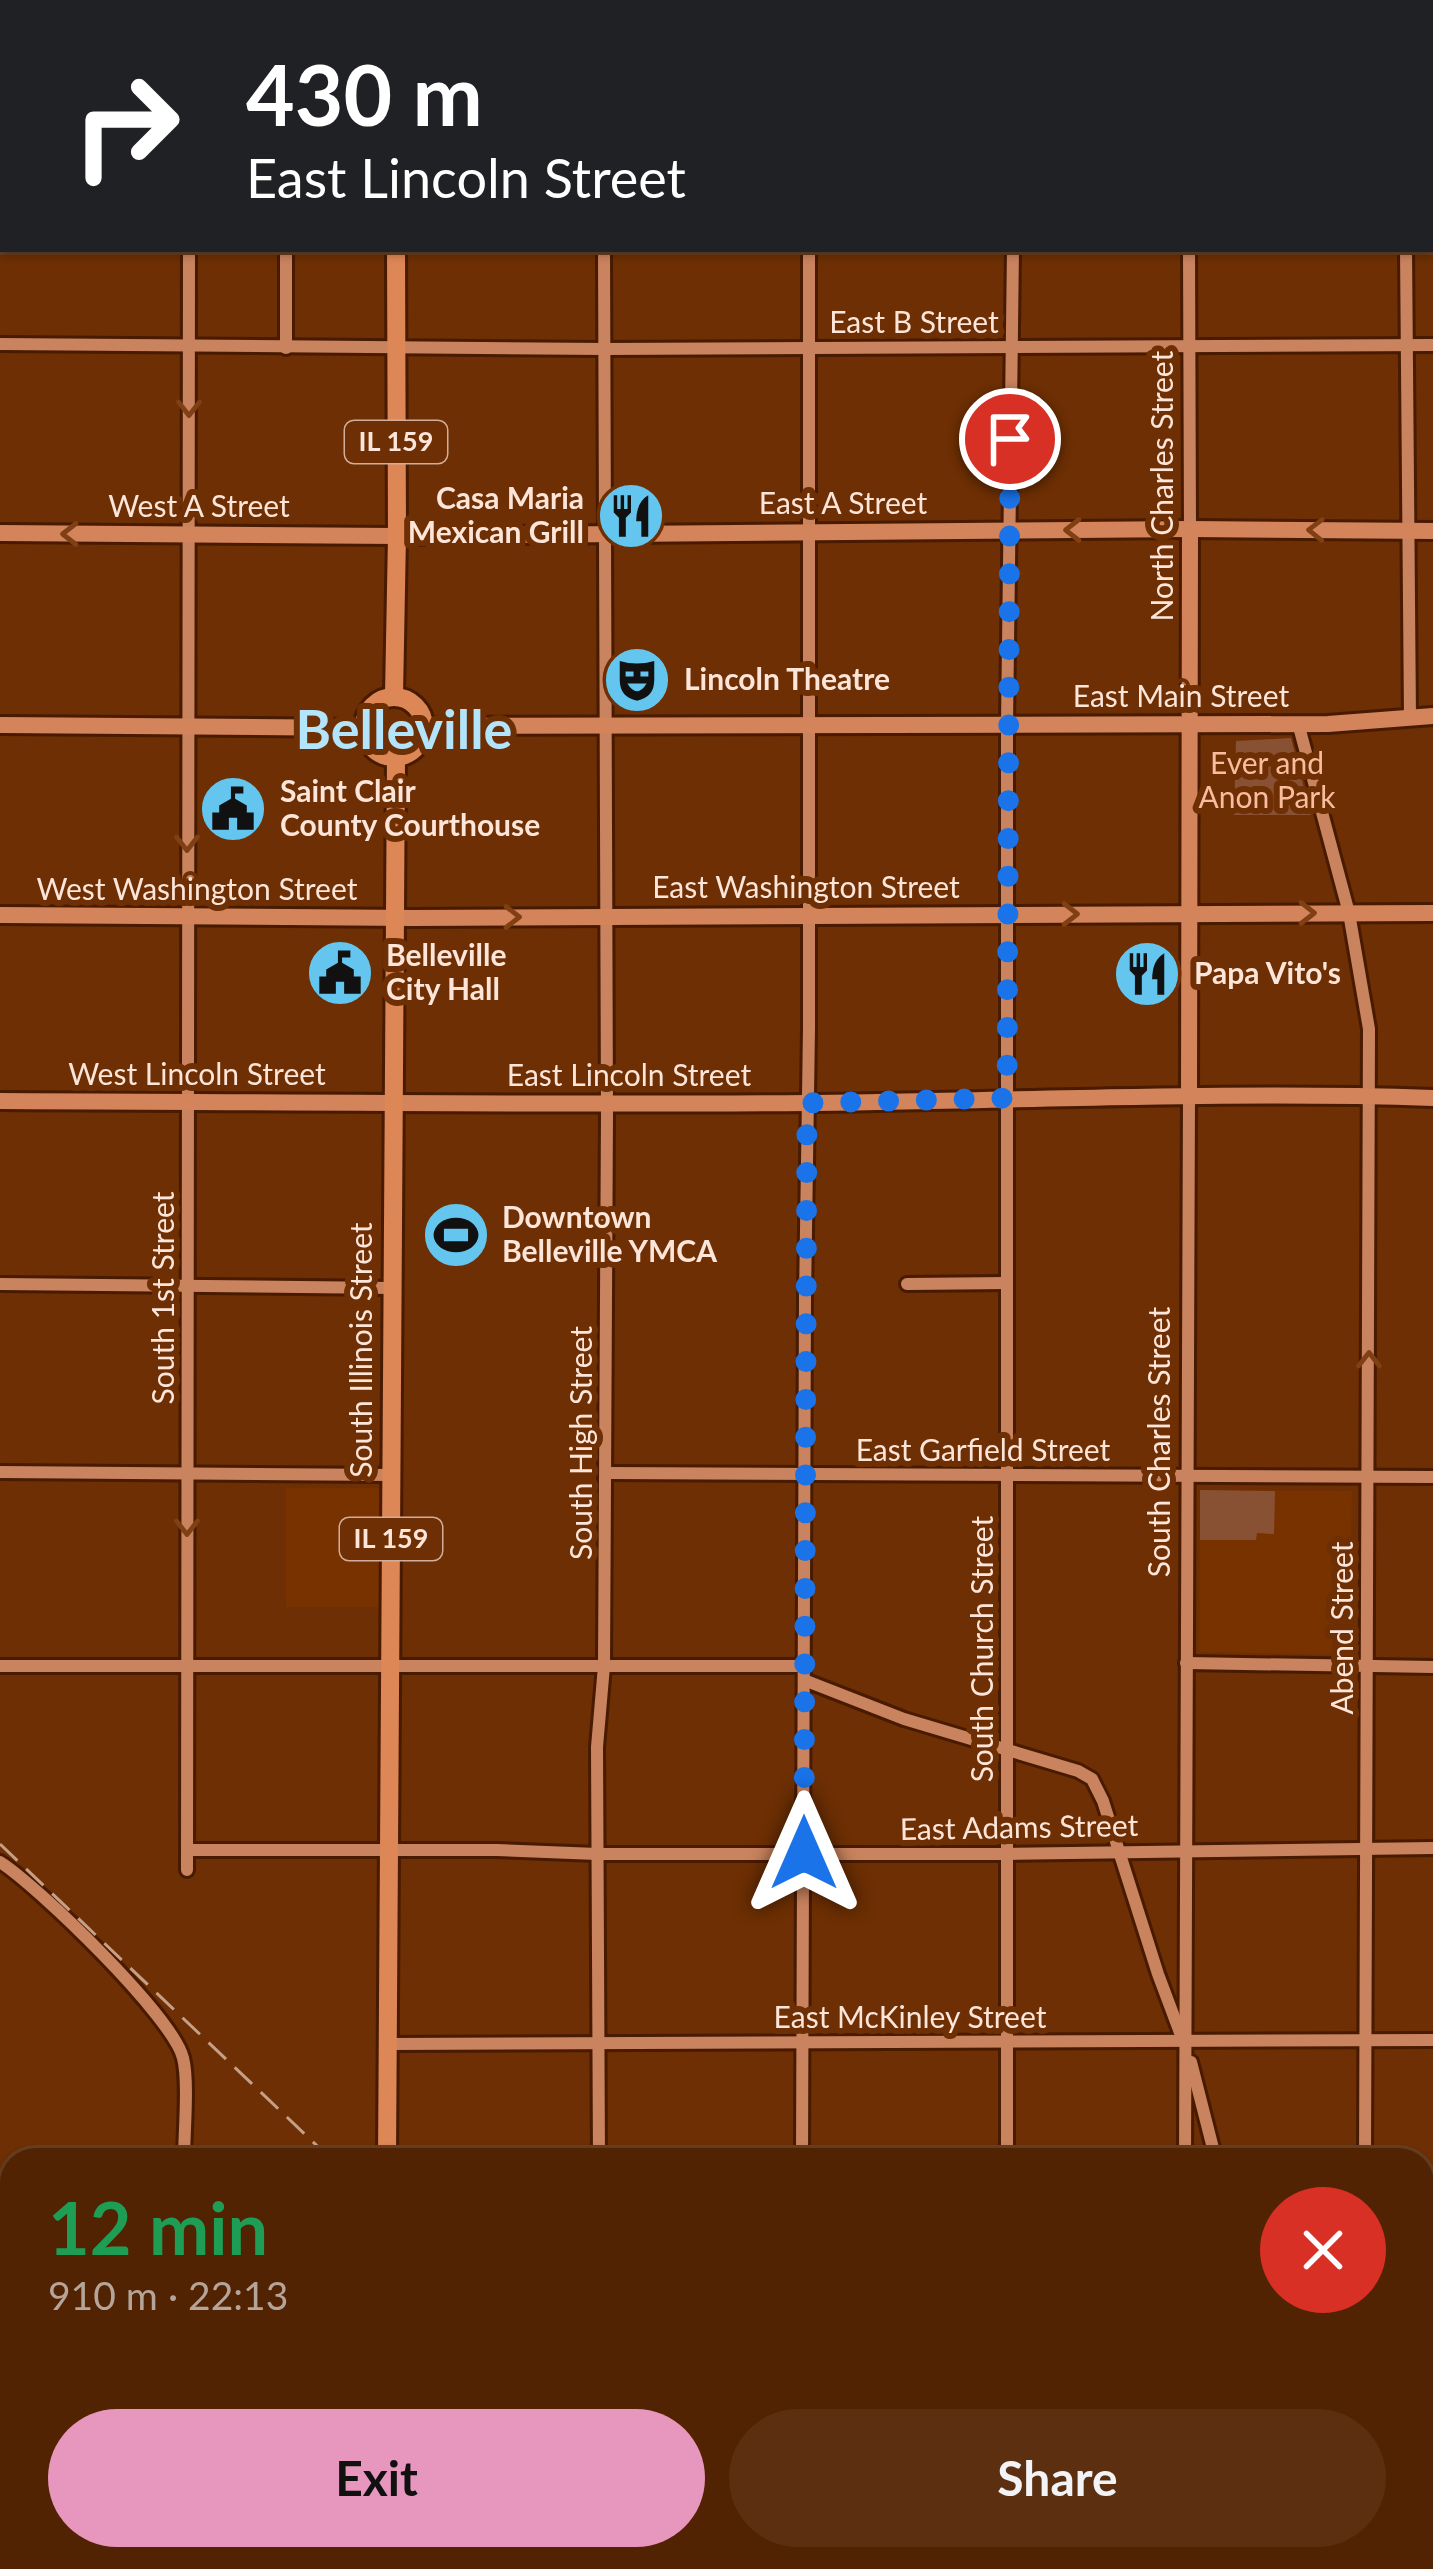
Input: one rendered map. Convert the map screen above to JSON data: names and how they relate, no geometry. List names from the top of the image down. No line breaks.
{"streets":{"main road":["IL 159","South Illinois Street"],"street":["East B Street","North Charles Street","East A Street","West A Street","East Main Street","East Washington Street","West Washington Street","West Lincoln Street","East Lincoln Street","South 1st Street","South Charles Street","South High Street","East Garfield Street","Abend Street","South Church Street","East Adams Street","East McKinley Street"]},"crossings":[["East B Street","IL 159"],["East B Street","North Charles Street"],["East B Street","South 1st Street"],["East B Street","South High Street"],["East B Street","South Church Street"],["IL 159","East A Street"],["IL 159","West A Street"],["IL 159","East Main Street"],["IL 159","South Illinois Street"],["North Charles Street","East A Street"],["North Charles Street","East Main Street"],["North Charles Street","South Charles Street"],["East A Street","West A Street"],["East A Street","South High Street"],["East A Street","South Church Street"],["West A Street","South 1st Street"],["East Main Street","South Illinois Street"],["East Main Street","South Charles Street"],["East Main Street","South High Street"],["East Main Street","Abend Street"],["East Main Street","South Church Street"],["East Washington Street","West Washington Street"],["East Washington Street","South Illinois Street"],["East Washington Street","South Charles Street"],["East Washington Street","South High Street"],["East Washington Street","Abend Street"],["East Washington Street","South Church Street"],["West Washington Street","South 1st Street"],["West Washington Street","South Illinois Street"],["West Lincoln Street","East Lincoln Street"],["West Lincoln Street","South 1st Street"],["West Lincoln Street","South Illinois Street"],["East Lincoln Street","South Illinois Street"],["East Lincoln Street","South Charles Street"],["East Lincoln Street","South High Street"],["East Lincoln Street","Abend Street"],["East Lincoln Street","South Church Street"],["South 1st Street","East Adams Street"],["South Illinois Street","East Adams Street"],["South Illinois Street","East McKinley Street"],["South Charles Street","East Garfield Street"],["South Charles Street","East Adams Street"],["South Charles Street","East McKinley Street"],["South High Street","East Garfield Street"],["South High Street","East Adams Street"],["South High Street","East McKinley Street"],["East Garfield Street","Abend Street"],["East Garfield Street","South Church Street"],["Abend Street","East Adams Street"],["Abend Street","East McKinley Street"],["South Church Street","East Adams Street"],["South Church Street","East McKinley Street"]],"one_way":["East A Street","West A Street","East Washington Street","South 1st Street"],"districts":["Belleville"],"parks":["Ever and Anon Park"],"places":{"restaurant":["Casa Maria Mexican Grill","Papa Vito's"],"theatre":["Lincoln Theatre"],"public building":["Saint Clair County Courthouse","Belleville City Hall"],"sports":["Downtown Belleville YMCA"]},"page":{"turn":["430 m","East Lincoln Street"],"heading":["12 min","910 m · 22:13"],"buttons":["Exit","Share"]}}
